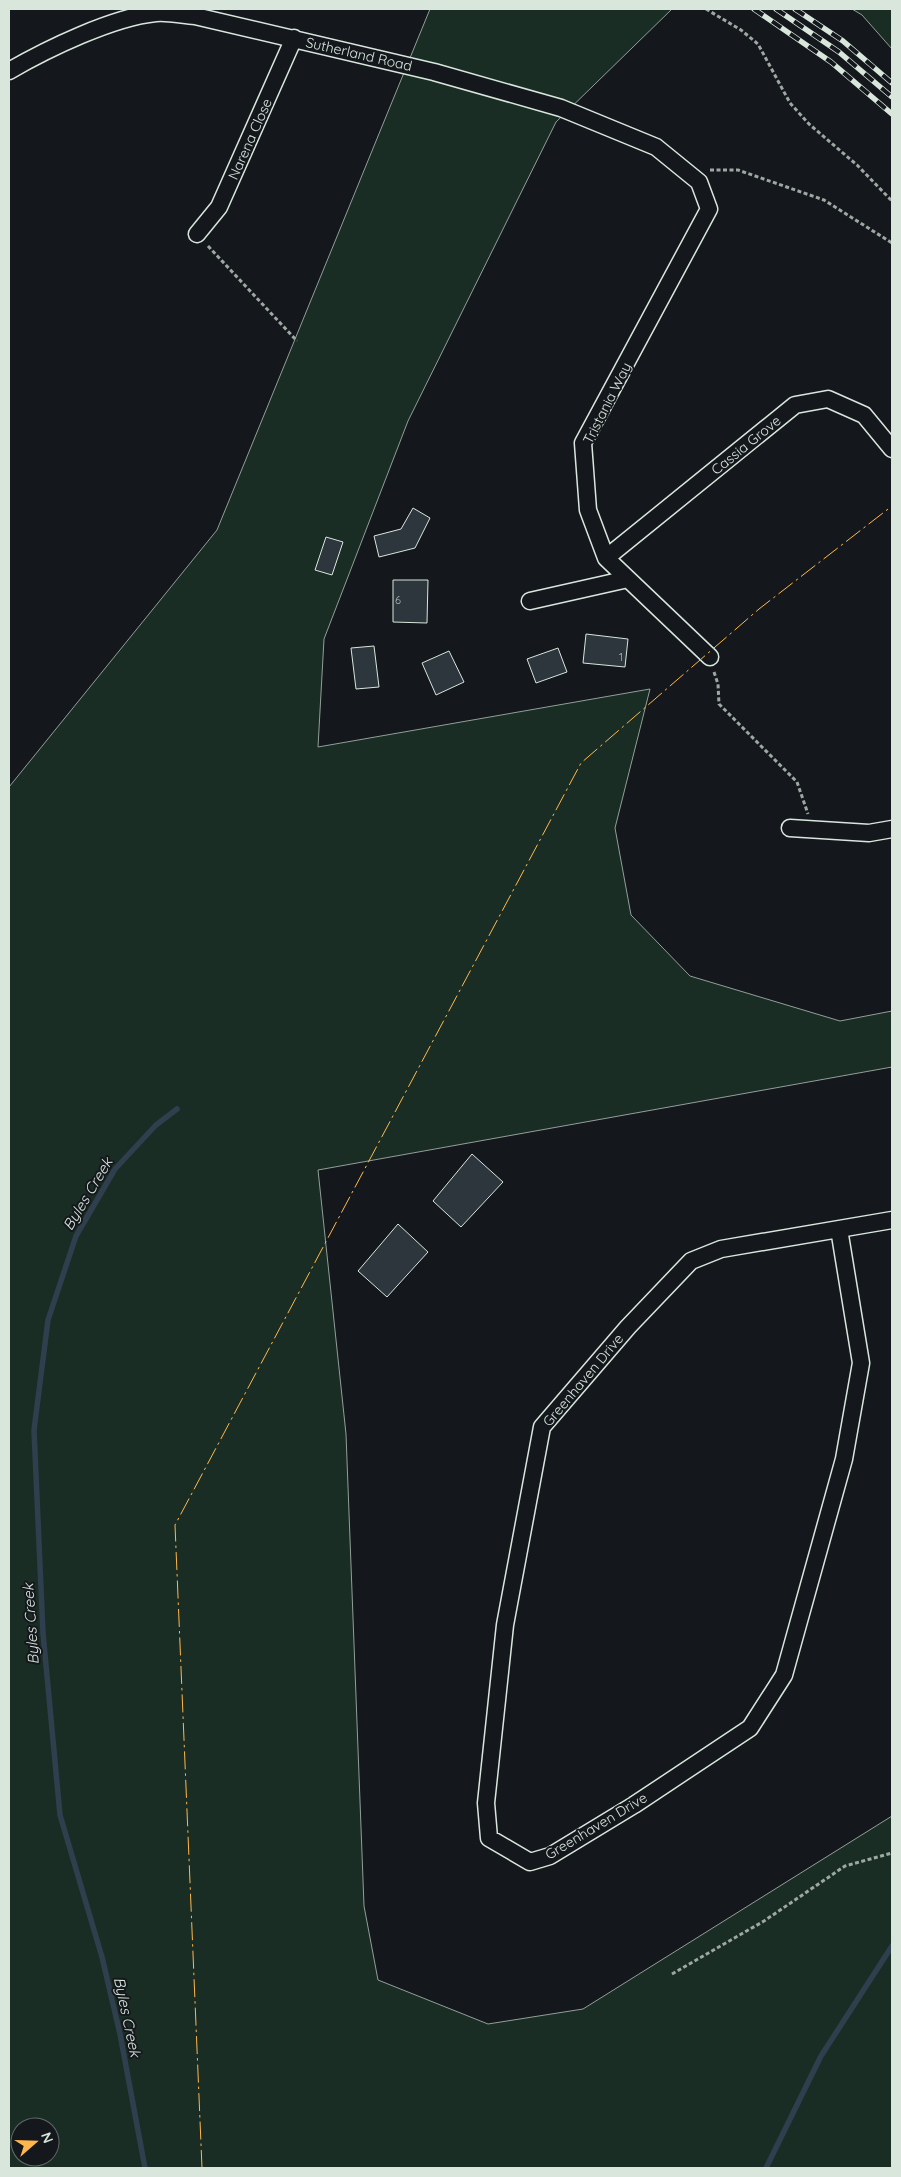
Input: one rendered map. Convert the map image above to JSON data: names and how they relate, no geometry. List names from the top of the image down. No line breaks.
{"streets":{"street":["Sutherland Road","Narena Close","Tristania Way","Cassia Grove","Greenhaven Drive"]},"crossings":[["Sutherland Road","Narena Close"],["Sutherland Road","Tristania Way"],["Tristania Way","Cassia Grove"]],"water":["Byles Creek"],"house_numbers":["6","1"],"north":"right"}
